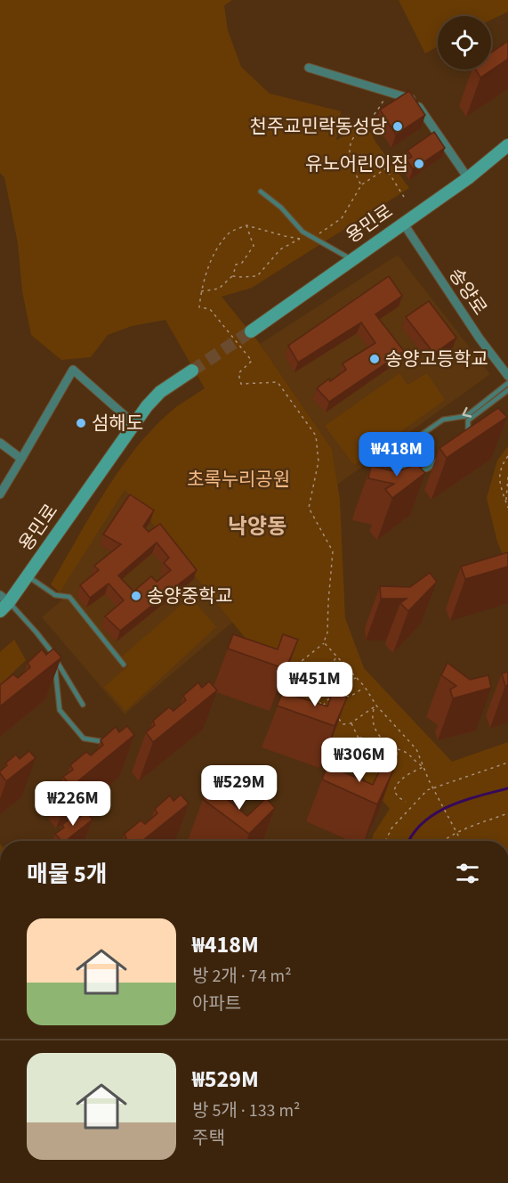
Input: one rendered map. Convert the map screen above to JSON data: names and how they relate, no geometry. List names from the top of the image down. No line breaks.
{"streets":{"street":["용민로","송양로"]},"crossings":[["용민로","송양로"]],"districts":["낙양동"],"parks":["초록누리공원"],"places":["천주교민락동성당","유노어린이집","송양고등학교","섬해도","송양중학교"],"page":{"price":["₩418M","₩451M","₩306M","₩529M","₩226M"],"heading":"매물 5개","list":[{"name":"₩418M","note":"방 2개 · 74 m² · 아파트"},{"name":"₩529M","note":"방 5개 · 133 m² · 주택"}]}}
